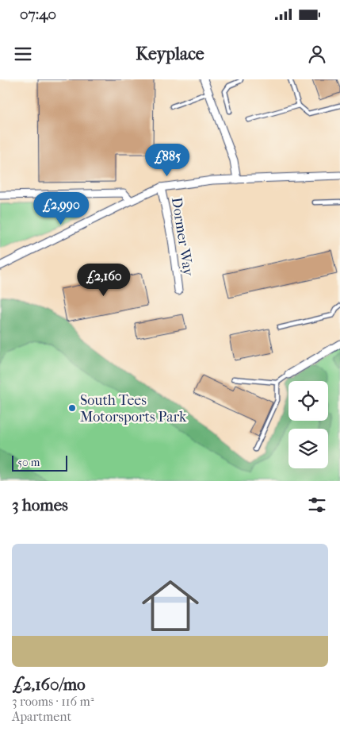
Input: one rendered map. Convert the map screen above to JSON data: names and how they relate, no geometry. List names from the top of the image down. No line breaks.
{"streets":{"street":["Dormer Way"]},"places":["South Tees Motorsports Park"],"scale_bar":"50 m","page":{"status":"07:40","header":"Keyplace","price":["£885","£2,990","£2,160"],"scale":"50 m","heading":"3 homes","list":[{"name":"£2,160/mo","note":"3 rooms · 116 m² · Apartment"}]}}
